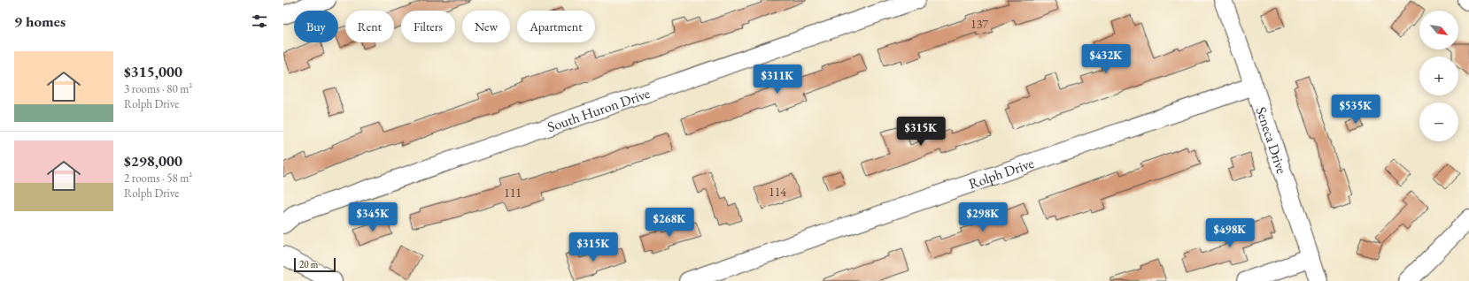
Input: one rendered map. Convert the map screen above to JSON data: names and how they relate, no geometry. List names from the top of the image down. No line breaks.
{"streets":{"street":["South Huron Drive","Seneca Drive","Rolph Drive"]},"crossings":[["Seneca Drive","Rolph Drive"]],"house_numbers":["137","114","111"],"scale_bar":"20 m","north":"bottom right","page":{"heading":"9 homes","map_buttons":["+","−"],"chip":["Buy","Rent","Filters","New","Apartment"],"list":[{"name":"$315,000","note":"3 rooms · 80 m² · Rolph Drive"},{"name":"$298,000","note":"2 rooms · 58 m² · Rolph Drive"}],"price":["$432K","$311K","$535K","$315K","$345K","$298K","$268K","$498K","$315K"],"scale":"20 m"}}
